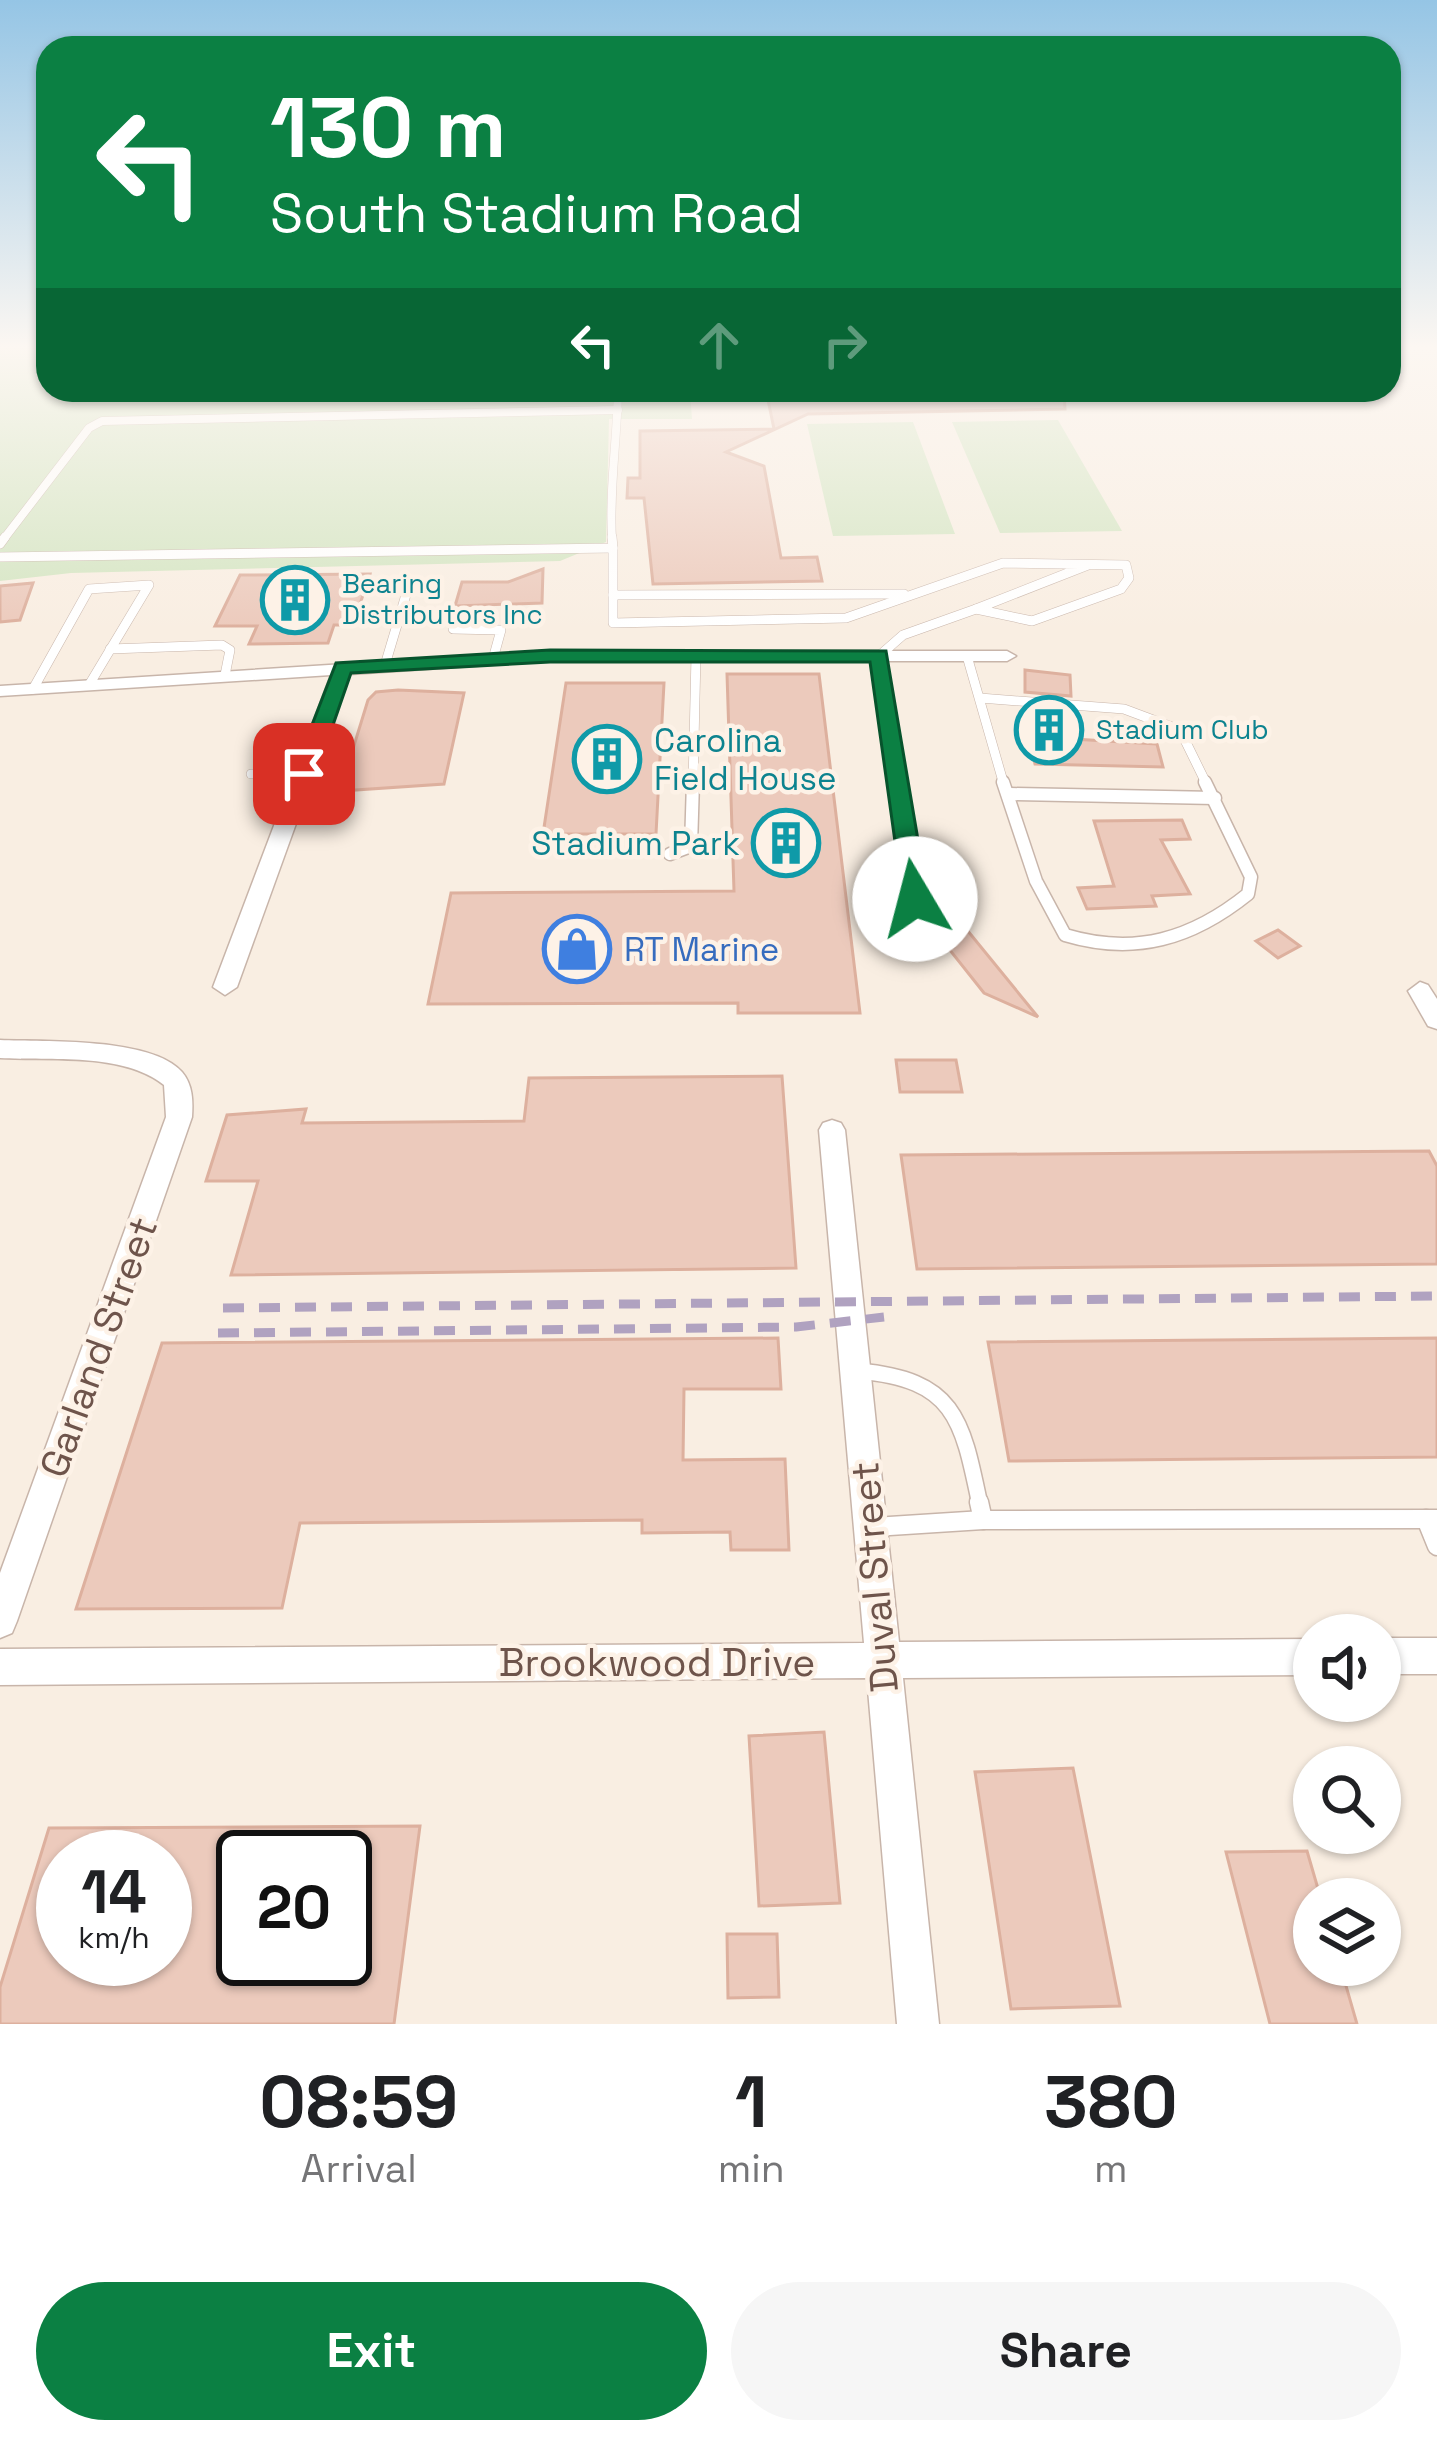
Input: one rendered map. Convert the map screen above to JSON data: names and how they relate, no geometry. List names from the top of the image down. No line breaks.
{"streets":{"street":["Garland Street","Duval Street","Brookwood Drive"]},"crossings":[["Duval Street","Brookwood Drive"]],"places":{"building":["Bearing Distributors Inc","Stadium Club","Carolina Field House","Stadium Park"],"shop":["RT Marine"]},"page":{"turn":["130 m","South Stadium Road"],"speed":"14 km/h","limit":"20","eta":["08:59","Arrival","1","min","380","m"],"buttons":["Exit","Share"]}}
